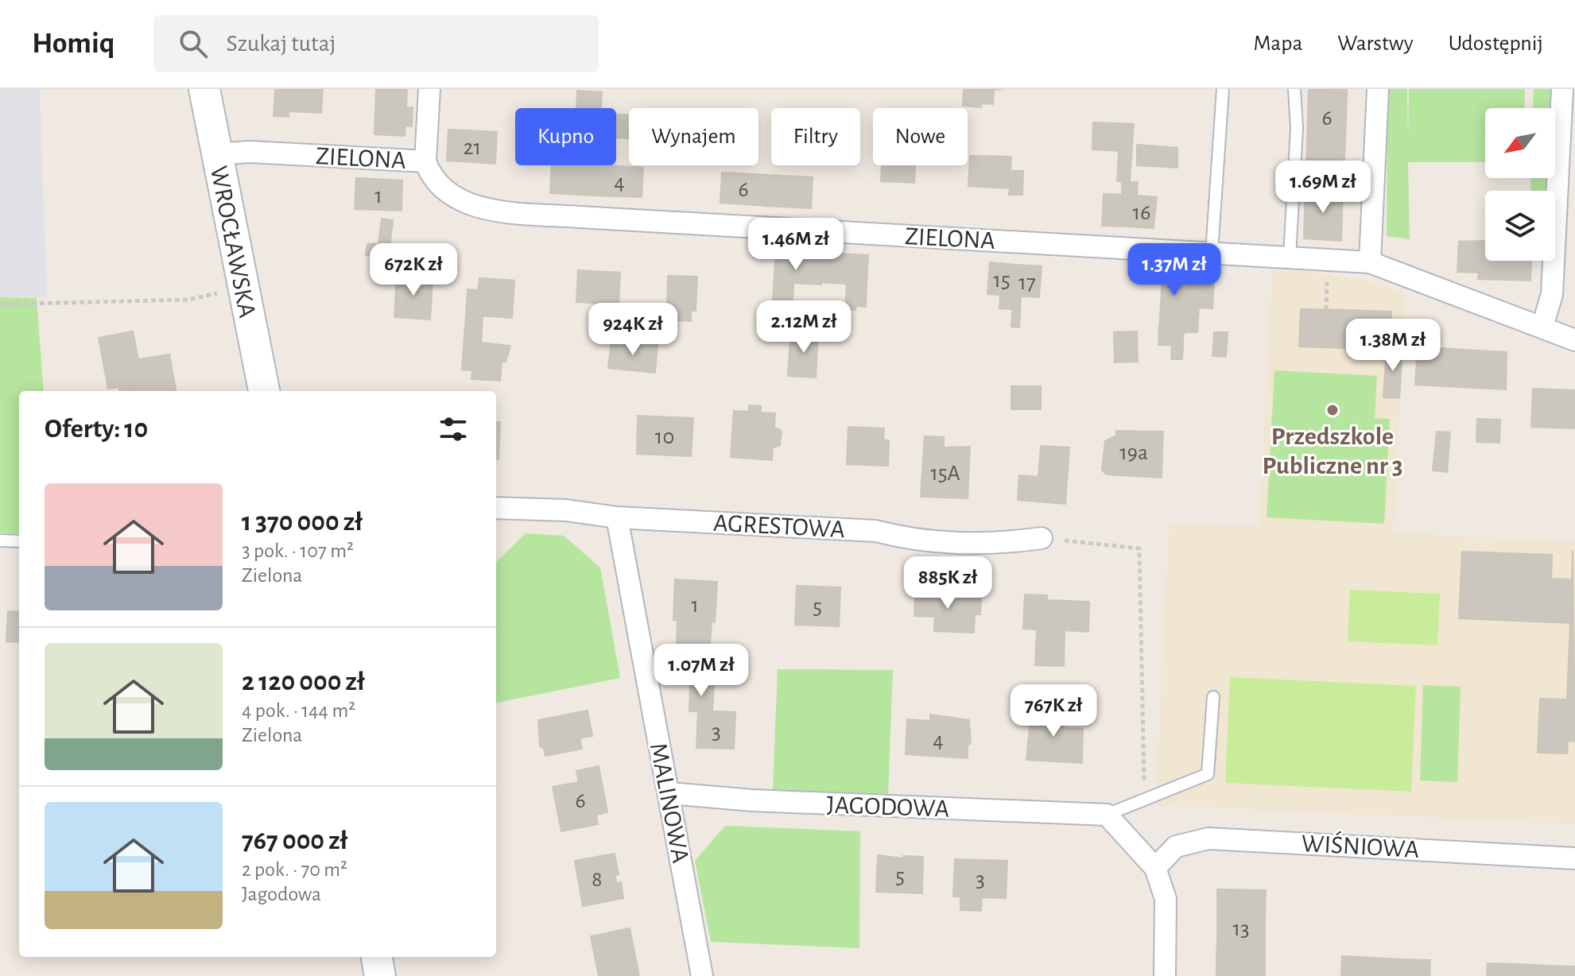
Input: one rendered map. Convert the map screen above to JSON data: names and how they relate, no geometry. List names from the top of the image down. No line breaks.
{"streets":{"street":["ZIELONA","WROCŁAWSKA","AGRESTOWA","MALINOWA","JAGODOWA","WIŚNIOWA"]},"crossings":[["ZIELONA","WROCŁAWSKA"],["AGRESTOWA","MALINOWA"],["MALINOWA","JAGODOWA"]],"places":["Przedszkole Publiczne nr 3"],"house_numbers":["6","21","4","6","1","16","15","17","10","19a","15A","1","5","3","4","6","5","8","3","13"],"north":"bottom left","page":{"header":"Homiq","search":"Szukaj tutaj","nav":["Mapa","Warstwy","Udostępnij"],"chip":["Kupno","Wynajem","Filtry","Nowe"],"price":["1.69M zł","1.46M zł","672K zł","1.37M zł","2.12M zł","924K zł","1.38M zł","885K zł","1.07M zł","767K zł"],"heading":"Oferty: 10","list":[{"name":"1 370 000 zł","note":"3 pok. · 107 m² · Zielona"},{"name":"2 120 000 zł","note":"4 pok. · 144 m² · Zielona"},{"name":"767 000 zł","note":"2 pok. · 70 m² · Jagodowa"}]}}
